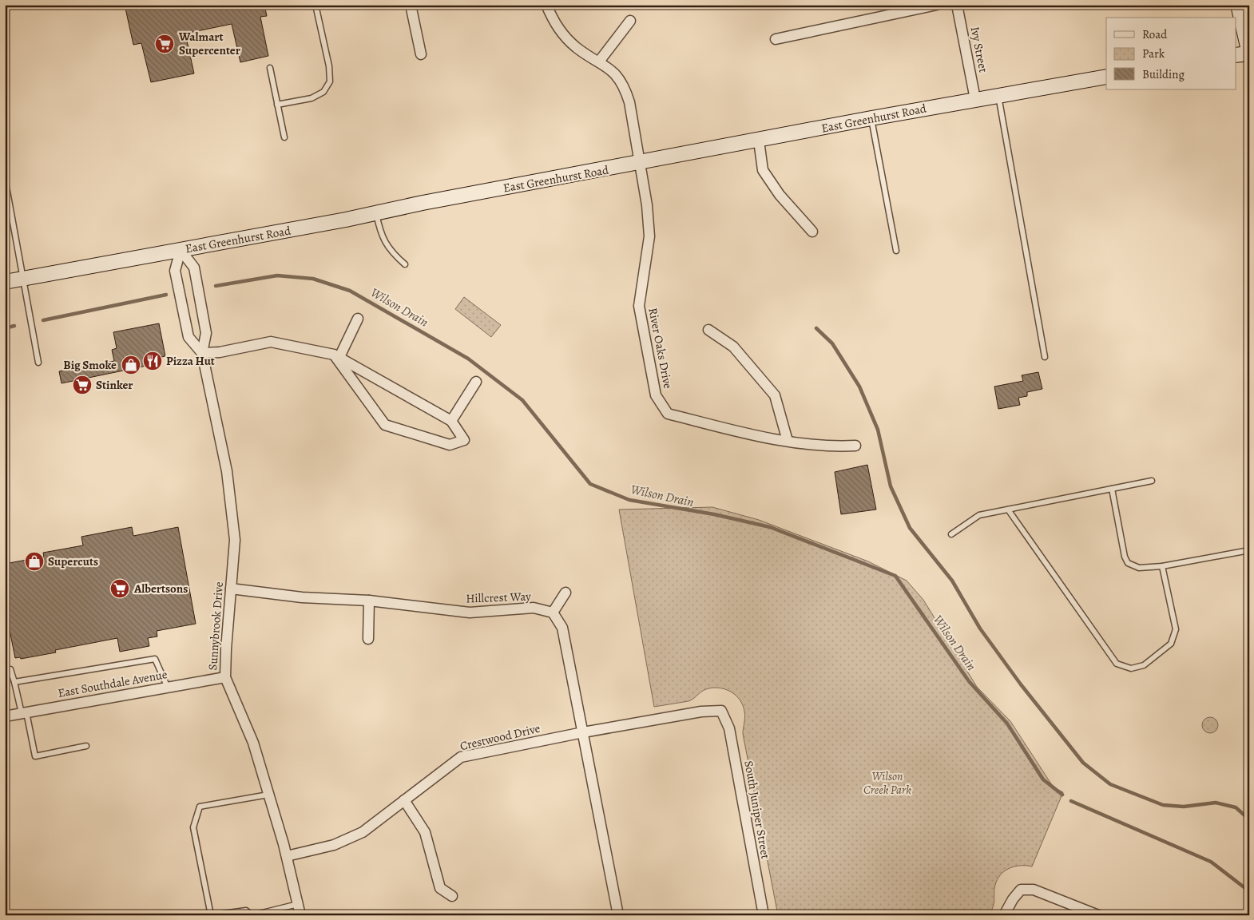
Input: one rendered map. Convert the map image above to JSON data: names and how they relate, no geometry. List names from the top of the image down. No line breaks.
{"streets":{"main road":["East Greenhurst Road"],"street":["Ivy Street","River Oaks Drive","Hillcrest Way","Sunnybrook Drive","East Southdale Avenue","Crestwood Drive","South Juniper Street"]},"crossings":[["Ivy Street","East Greenhurst Road"],["East Greenhurst Road","River Oaks Drive"],["East Greenhurst Road","Sunnybrook Drive"],["Hillcrest Way","Sunnybrook Drive"],["Sunnybrook Drive","East Southdale Avenue"],["Sunnybrook Drive","Crestwood Drive"],["Crestwood Drive","South Juniper Street"]],"water":["Wilson Drain"],"parks":["Wilson Creek Park"],"places":{"supermarket":["Walmart Supercenter","Stinker","Albertsons"],"restaurant":["Pizza Hut"],"shop":["Big Smoke","Supercuts"]},"legend":["Road","Park","Building"]}
